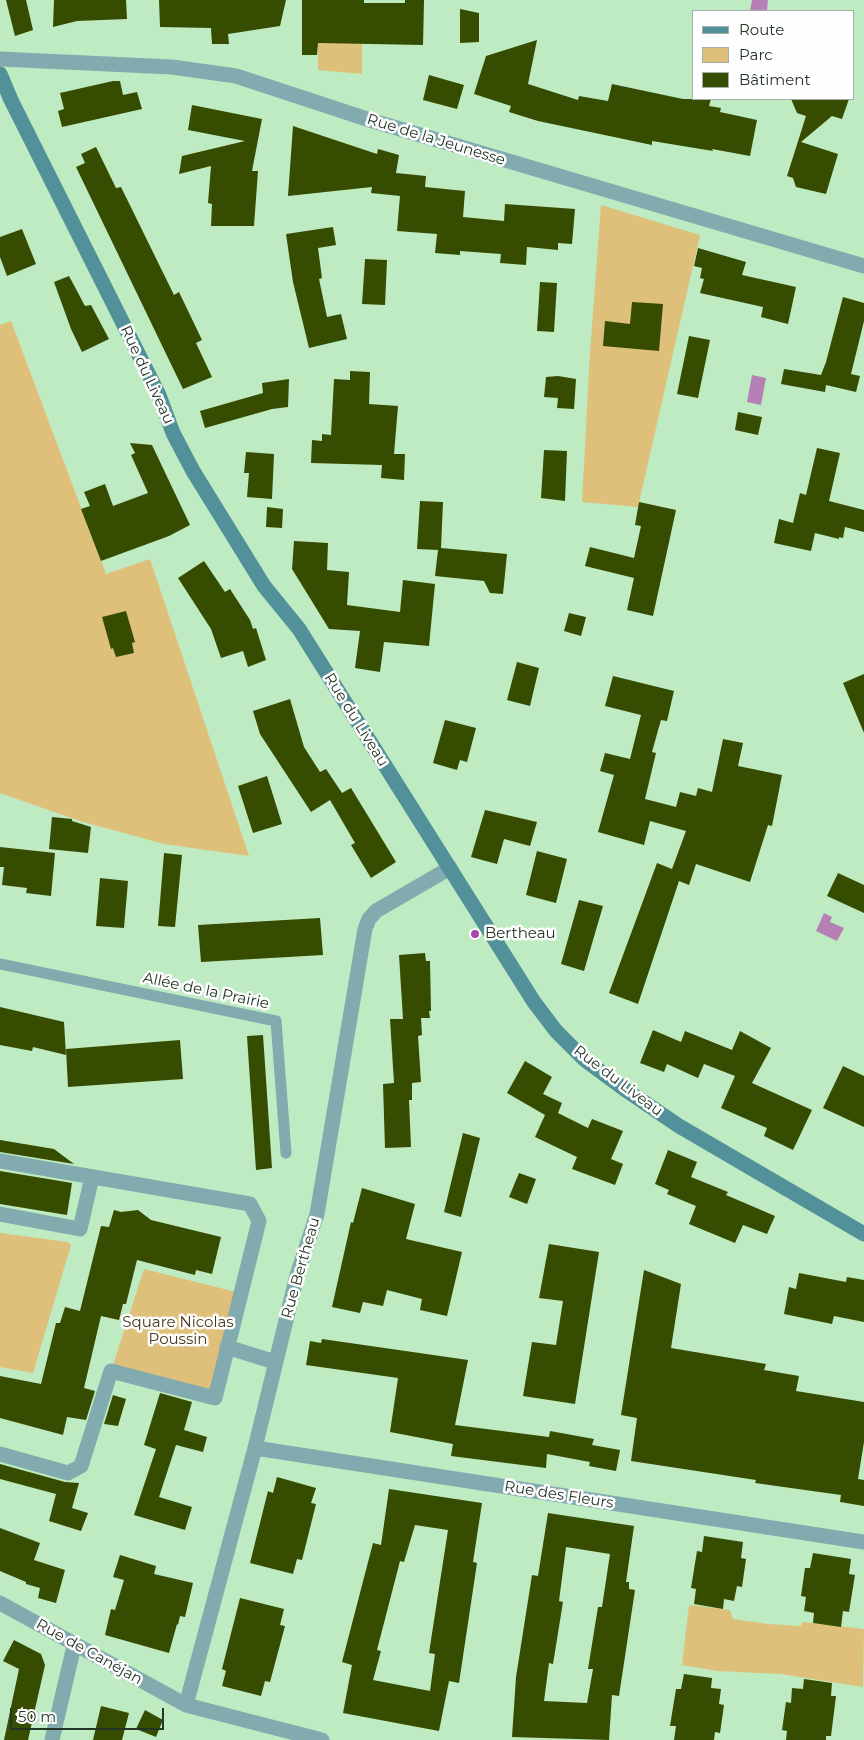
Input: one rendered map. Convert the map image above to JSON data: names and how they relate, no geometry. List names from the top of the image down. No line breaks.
{"streets":{"street":["Rue de la Jeunesse","Rue du Liveau","Rue Bertheau","Rue des Fleurs","Rue de Canéjan"],"lane":["Allée de la Prairie"]},"crossings":[["Rue du Liveau","Rue Bertheau"],["Rue Bertheau","Rue des Fleurs"],["Rue Bertheau","Rue de Canéjan"]],"parks":["Square Nicolas Poussin"],"places":["Bertheau"],"legend":["Route","Parc","Bâtiment"],"scale_bar":"50 m"}
